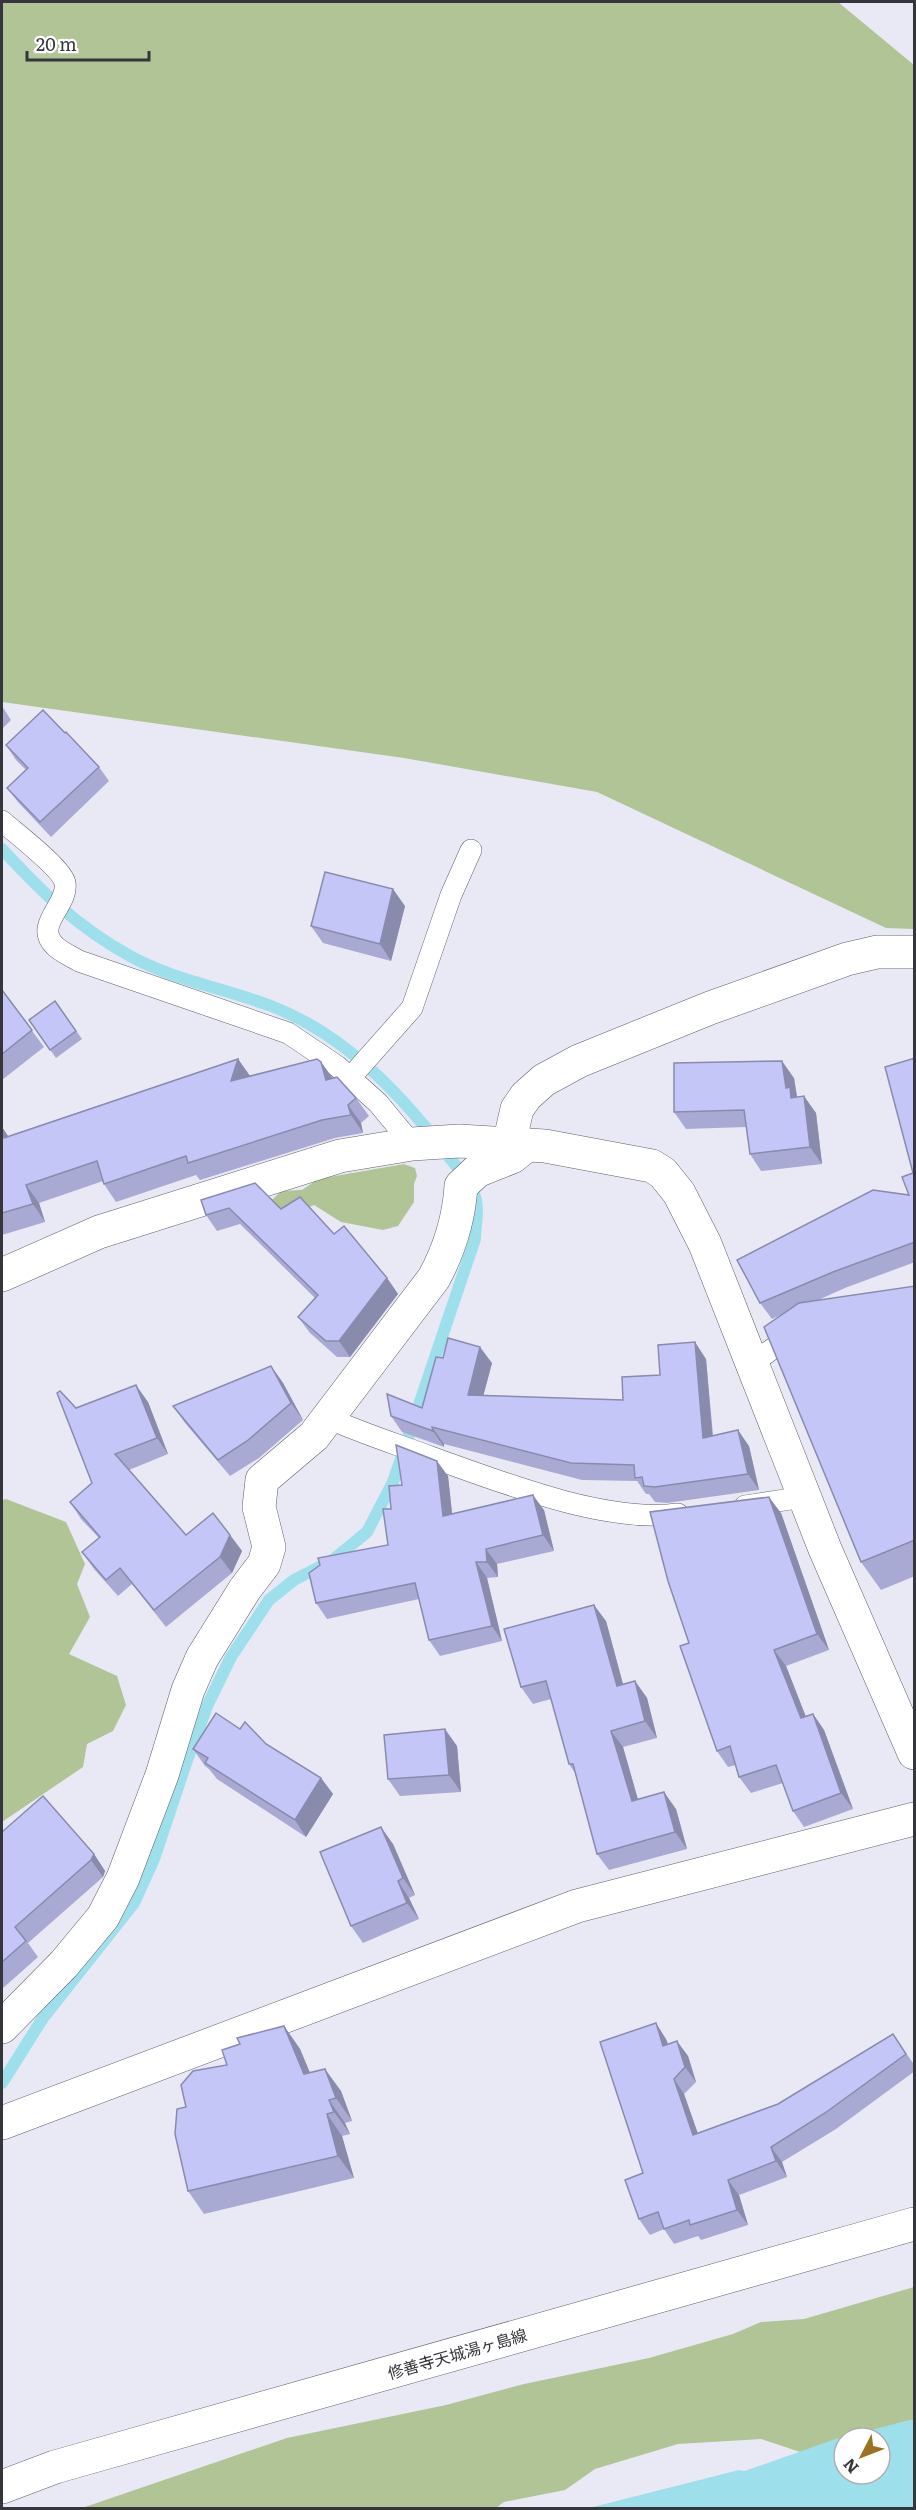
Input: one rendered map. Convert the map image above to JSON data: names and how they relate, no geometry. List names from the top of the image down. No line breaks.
{"streets":{"street":["修善寺天城湯ヶ島線"]},"scale_bar":"20 m","north":"bottom left"}
